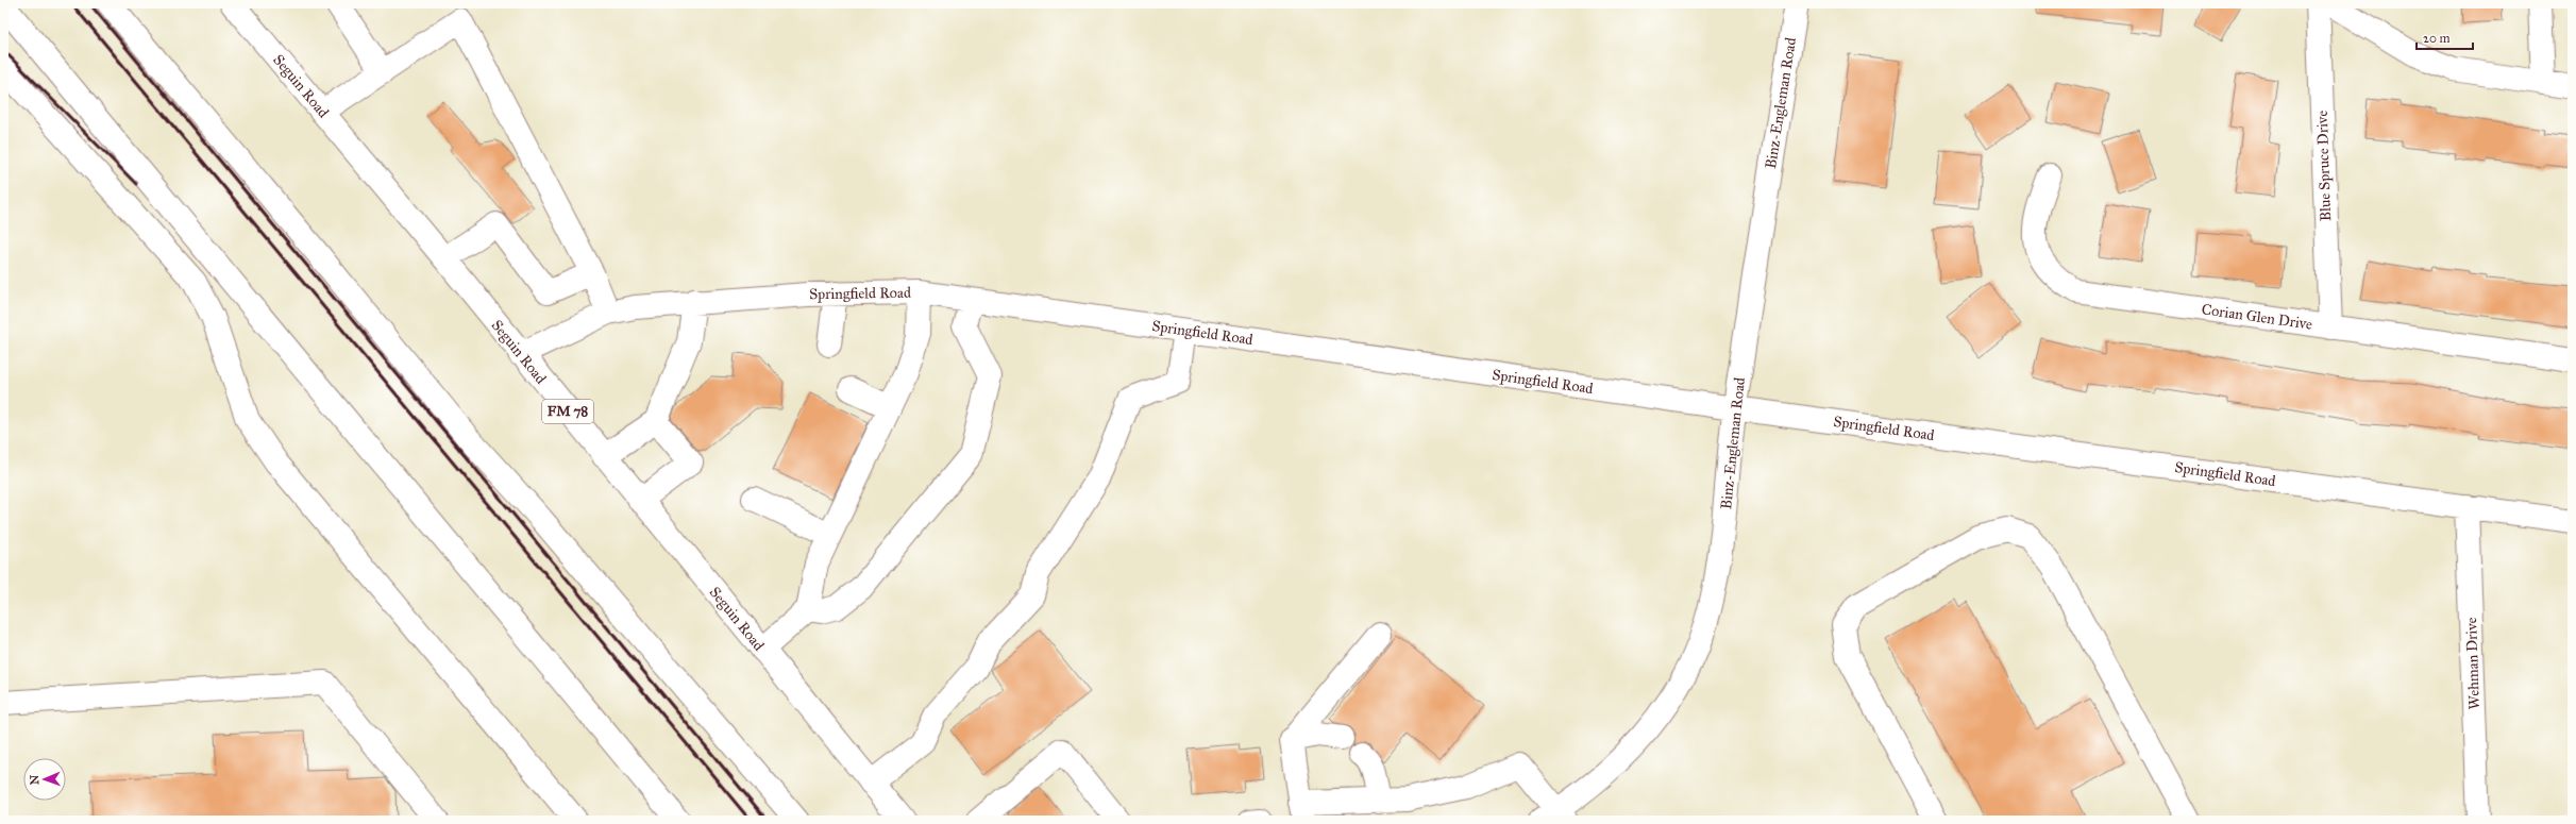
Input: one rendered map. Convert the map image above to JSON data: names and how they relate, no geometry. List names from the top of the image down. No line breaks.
{"streets":{"street":["Seguin Road","Binz-Engleman Road","Blue Spruce Drive","Springfield Road","Corian Glen Drive","FM 78","Wehman Drive"]},"crossings":[["Seguin Road","Springfield Road"],["Binz-Engleman Road","Springfield Road"],["Blue Spruce Drive","Corian Glen Drive"],["Springfield Road","Wehman Drive"]],"scale_bar":"20 m","north":"left"}
